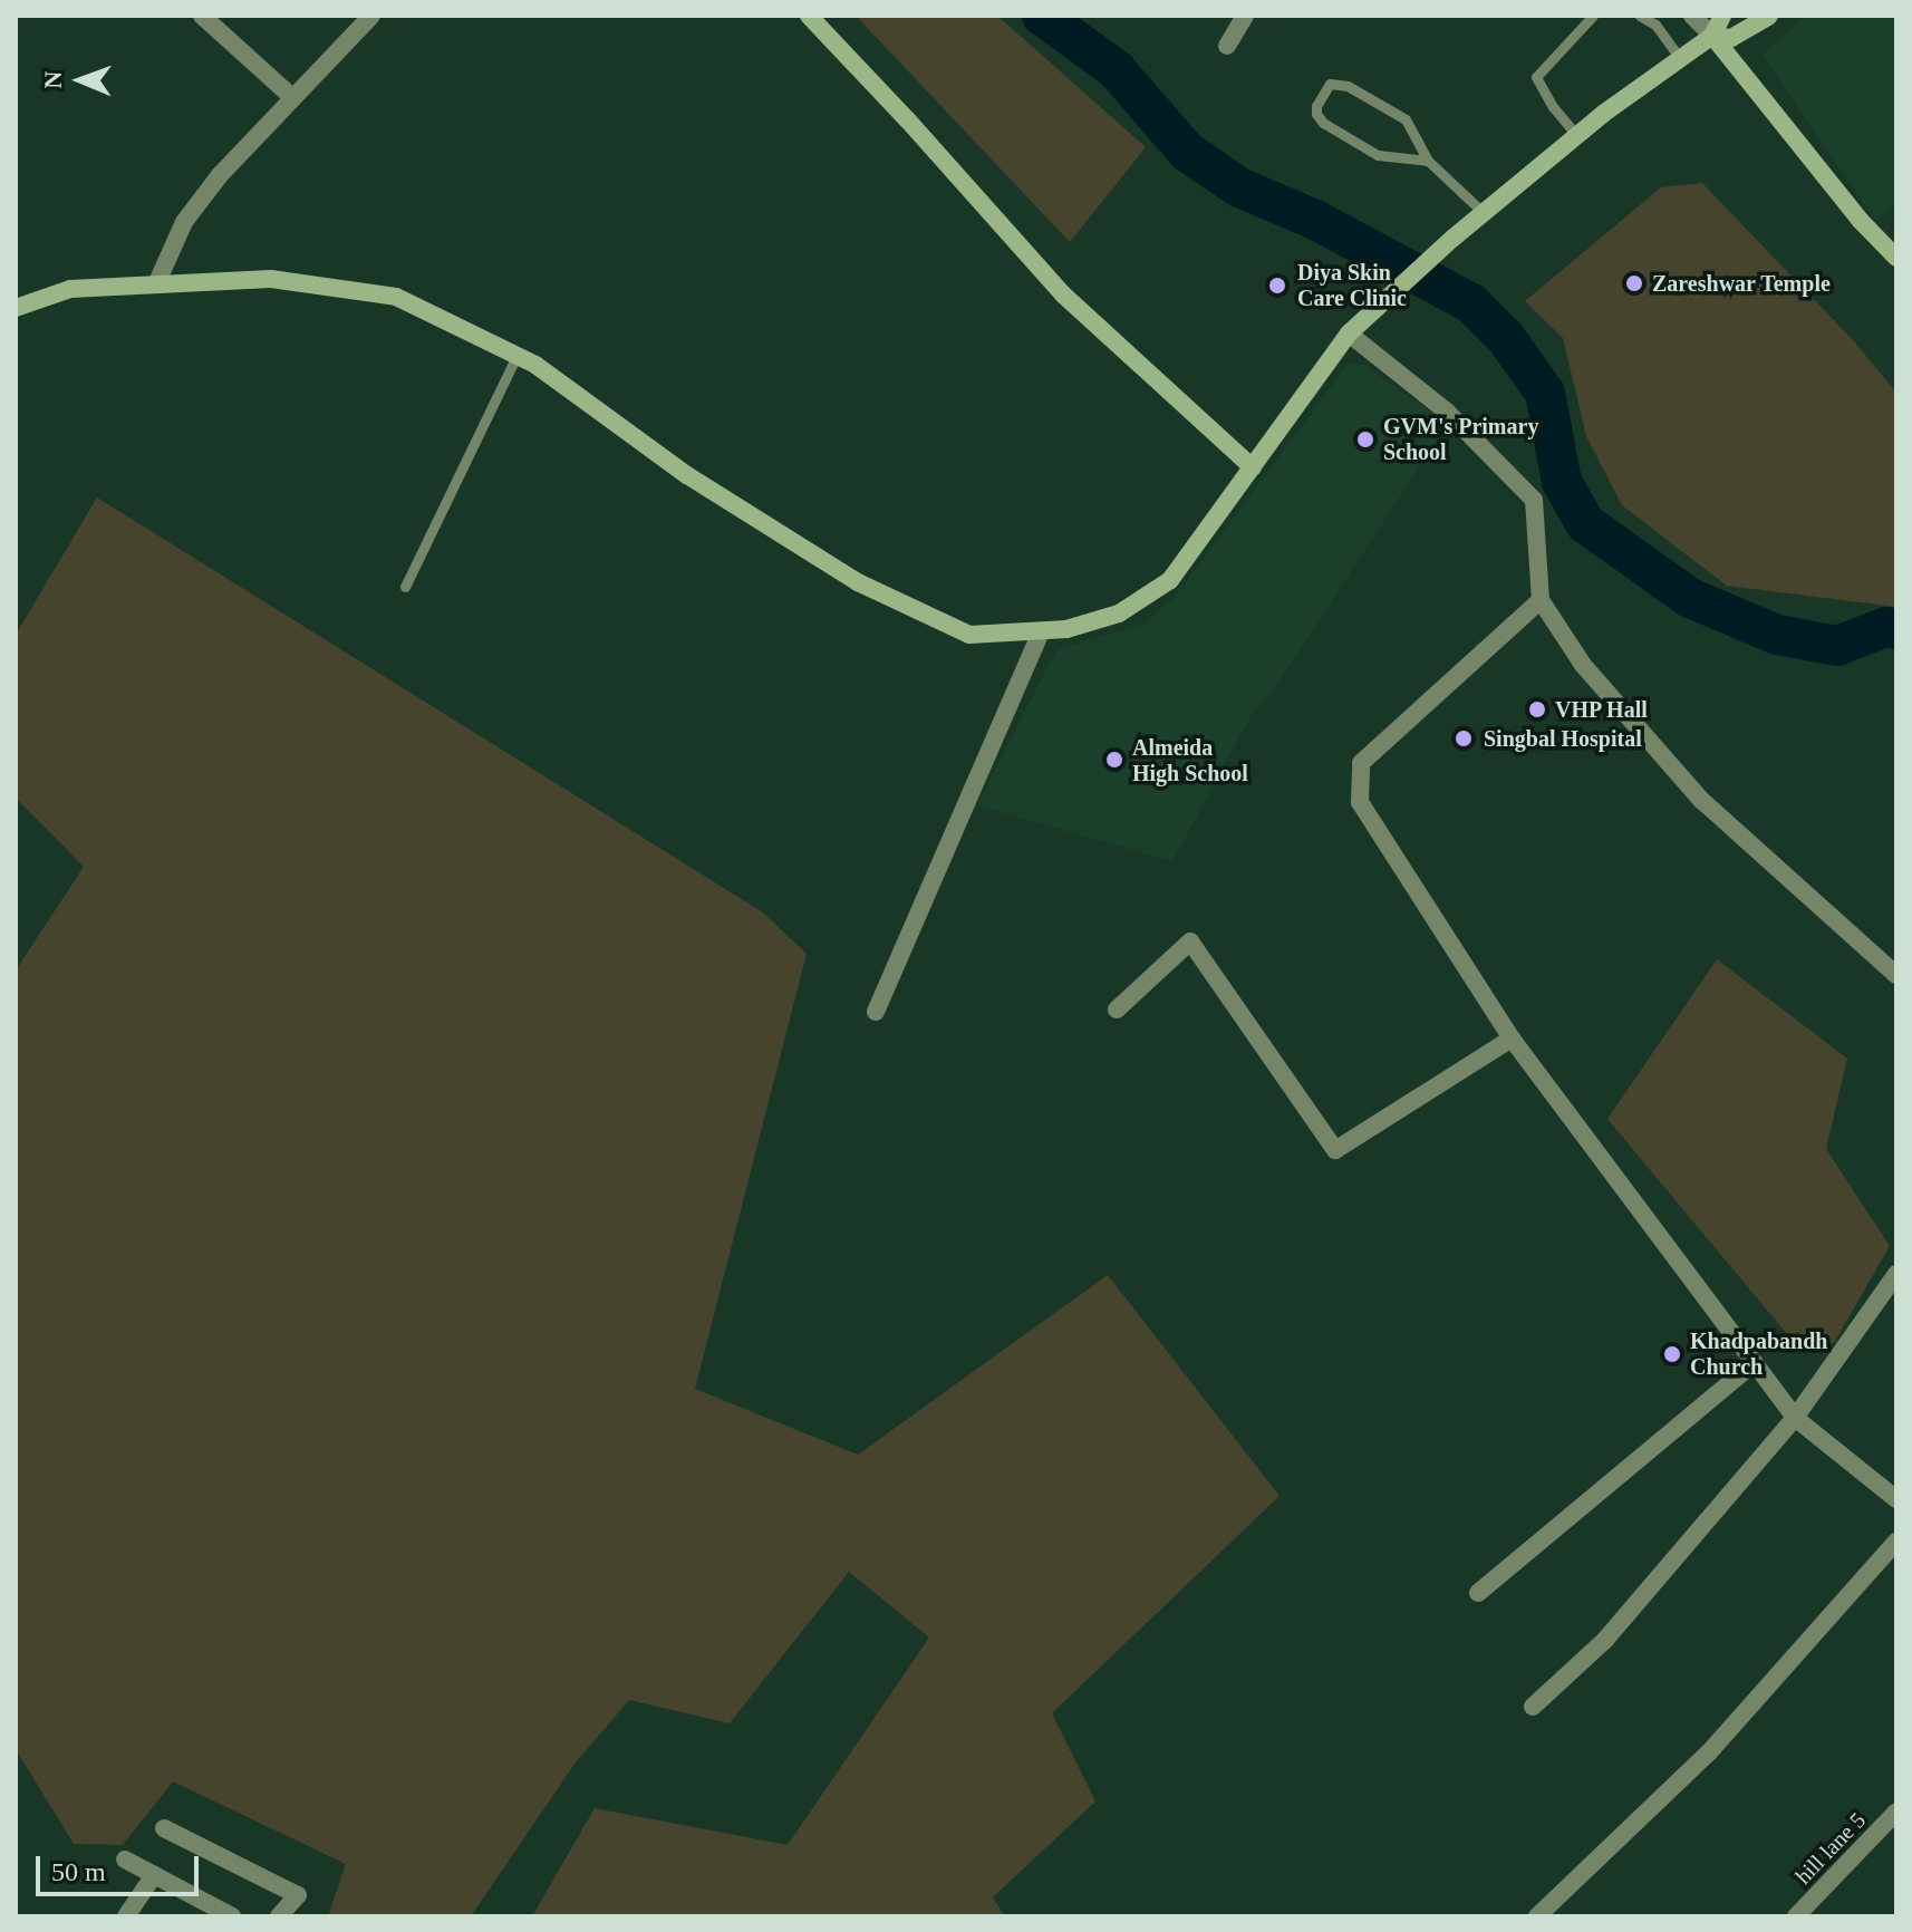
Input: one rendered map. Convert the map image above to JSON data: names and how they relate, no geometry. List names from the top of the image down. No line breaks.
{"streets":{"street":["hill lane 5"]},"places":["Zareshwar Temple","Diya Skin Care Clinic","GVM's Primary School","VHP Hall","Singbal Hospital","Almeida High School","Khadpabandh Church"],"scale_bar":"50 m","north":"left"}
